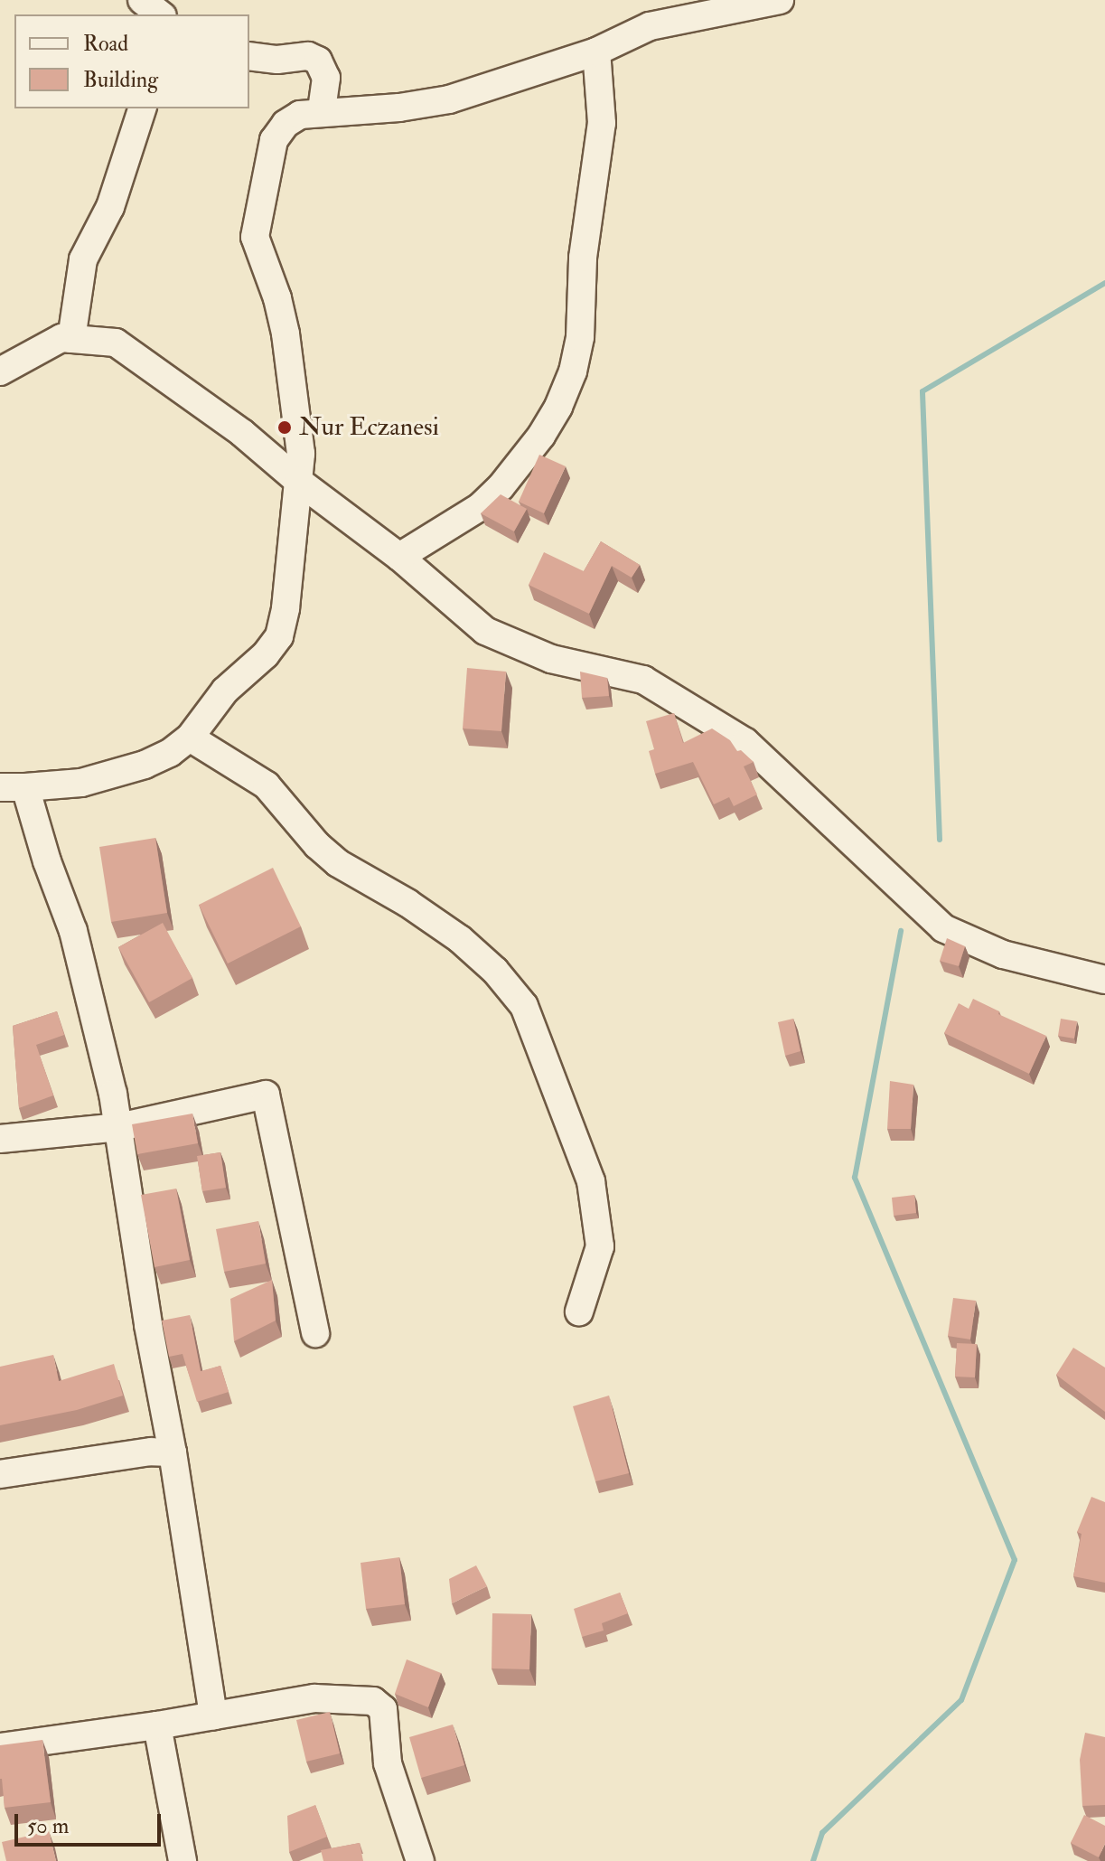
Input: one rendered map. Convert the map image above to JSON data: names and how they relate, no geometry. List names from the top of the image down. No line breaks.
{"places":["Nur Eczanesi"],"legend":["Road","Building"],"scale_bar":"50 m"}
